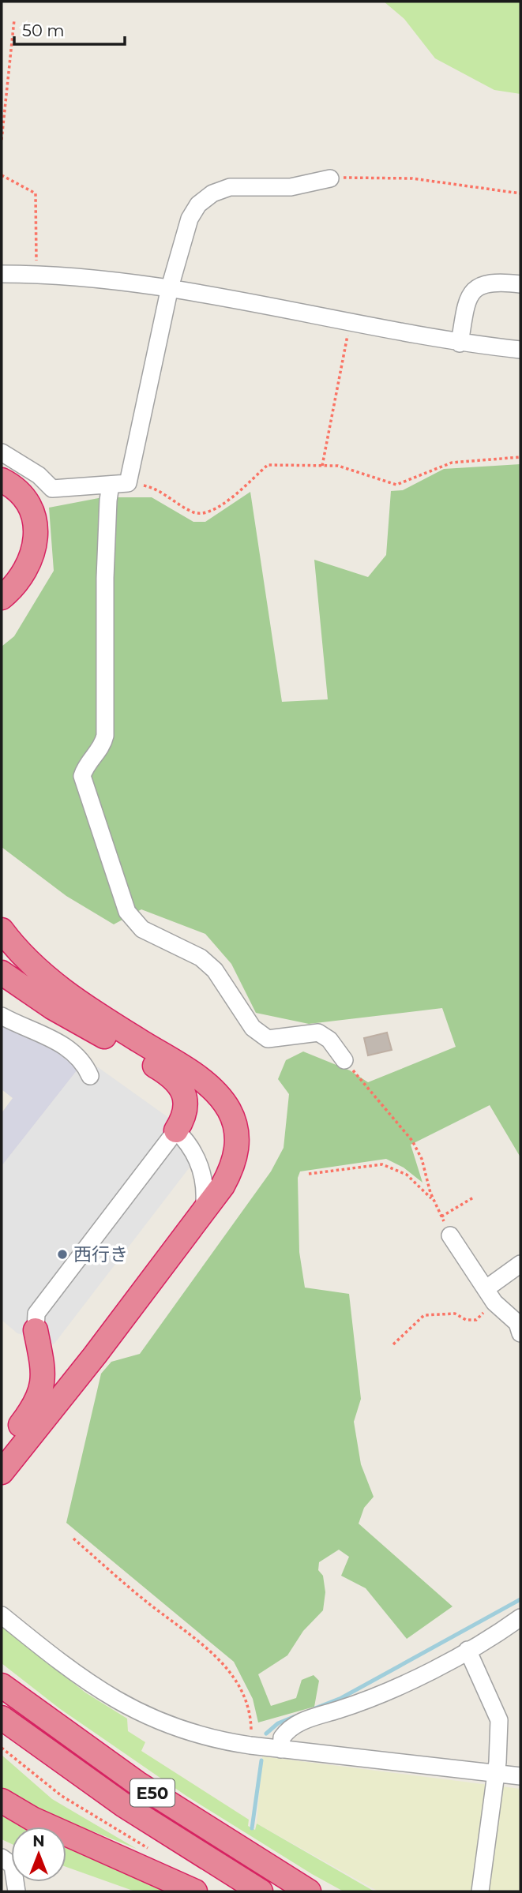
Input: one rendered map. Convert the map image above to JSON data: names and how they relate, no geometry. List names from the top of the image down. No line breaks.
{"streets":{"highway":["E50"]},"places":["西行き"],"scale_bar":"50 m","north":"top"}
